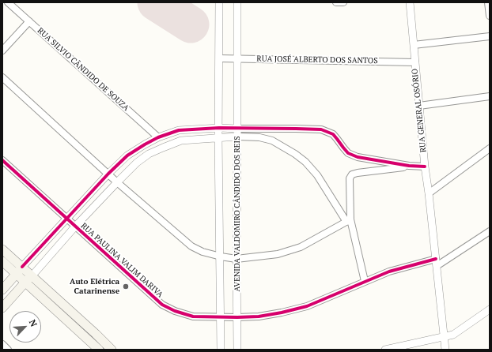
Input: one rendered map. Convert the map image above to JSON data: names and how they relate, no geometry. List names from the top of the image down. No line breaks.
{"streets":{"street":["RUA JOSÉ ALBERTO DOS SANTOS","RUA SILVIO CÃNDIDO DE SOUZA","RUA GENERAL OSÓRIO","AVENIDA VALDOMIRO CÂNDIDO DOS REIS","RUA PAULINA VALIM DARIVA"]},"crossings":[["RUA JOSÉ ALBERTO DOS SANTOS","RUA GENERAL OSÓRIO"],["RUA JOSÉ ALBERTO DOS SANTOS","AVENIDA VALDOMIRO CÂNDIDO DOS REIS"],["RUA GENERAL OSÓRIO","RUA PAULINA VALIM DARIVA"],["AVENIDA VALDOMIRO CÂNDIDO DOS REIS","RUA PAULINA VALIM DARIVA"]],"places":["Auto Elétrica Catarinense"],"north":"top right"}
